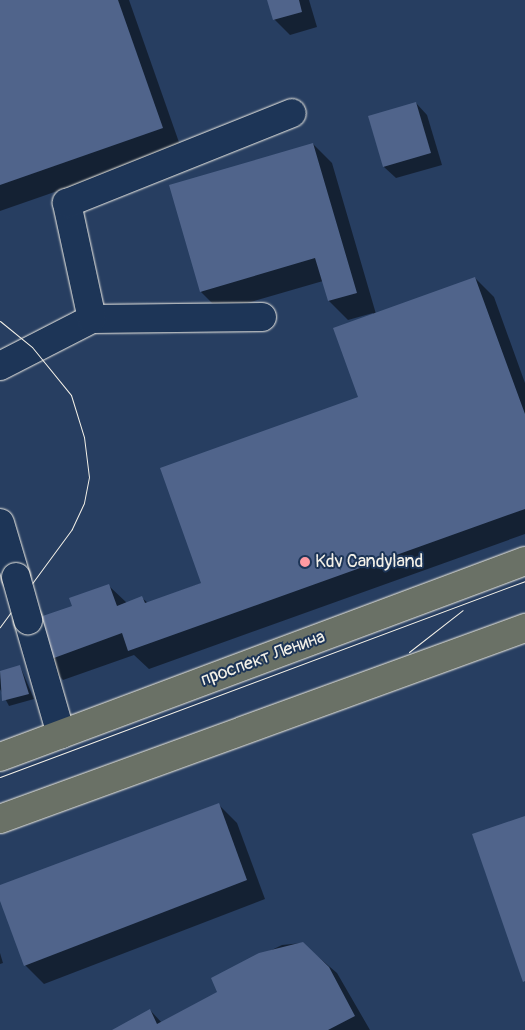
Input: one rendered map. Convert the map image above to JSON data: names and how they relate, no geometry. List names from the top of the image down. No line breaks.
{"streets":{"main road":["проспект Ленина"]},"places":["Kdv Candyland"]}
